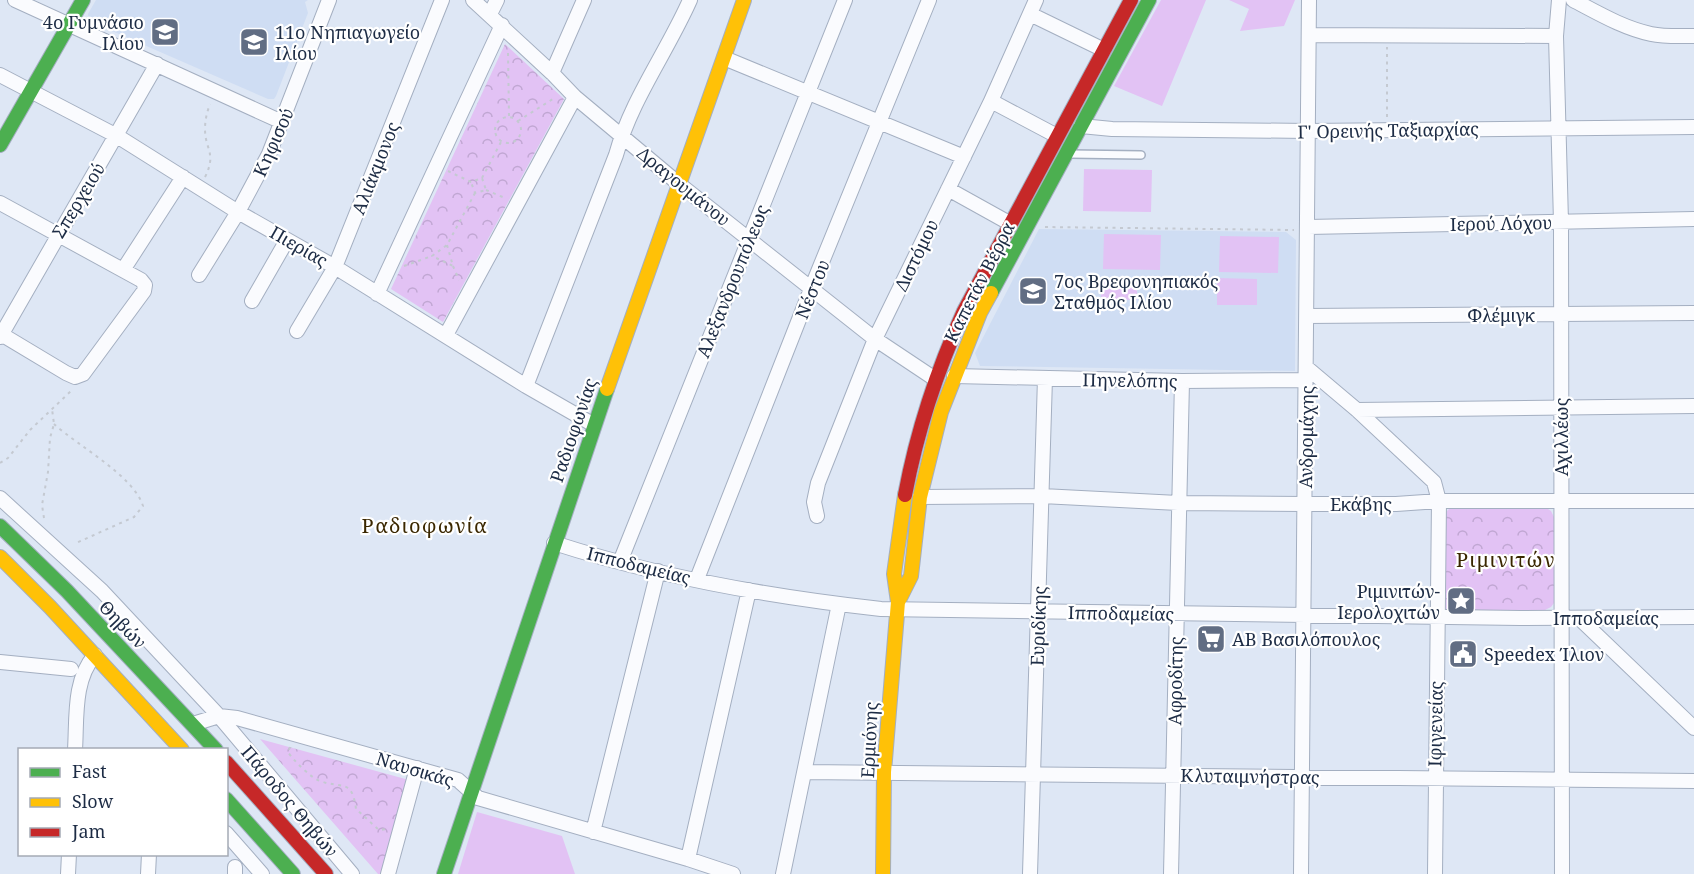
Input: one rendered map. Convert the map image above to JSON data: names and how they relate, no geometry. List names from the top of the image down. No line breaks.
{"streets":{"street":["Γ' Ορεινής Ταξιαρχίας","Κηφισού","Αλιάκμονος","Δραγουμάνου","Σπερχειού","Ιερού Λόχου","Πιερίας","Διστόμου","Αλεξανδρουπόλεως","Καπετάν Βέρρα","Νέστου","Φλέμιγκ","Πηνελόπης","Ραδιοφωνίας","Ανδρομάχης","Αχιλλέως","Εκάβης","Ιπποδαμείας","Θηβών","Ευριδίκης","Αφροδίτης","Ιφιγενείας","Ερμιόνης","Ναυσικάς","Κλυταιμνήστρας","Πάροδος Θηβών"]},"crossings":[["Γ' Ορεινής Ταξιαρχίας","Καπετάν Βέρρα"],["Γ' Ορεινής Ταξιαρχίας","Ανδρομάχης"],["Γ' Ορεινής Ταξιαρχίας","Αχιλλέως"],["Κηφισού","Πιερίας"],["Αλιάκμονος","Πιερίας"],["Δραγουμάνου","Διστόμου"],["Δραγουμάνου","Αλεξανδρουπόλεως"],["Δραγουμάνου","Καπετάν Βέρρα"],["Δραγουμάνου","Νέστου"],["Δραγουμάνου","Ραδιοφωνίας"],["Σπερχειού","Πιερίας"],["Ιερού Λόχου","Ανδρομάχης"],["Ιερού Λόχου","Αχιλλέως"],["Πιερίας","Ραδιοφωνίας"],["Αλεξανδρουπόλεως","Ιπποδαμείας"],["Καπετάν Βέρρα","Πηνελόπης"],["Καπετάν Βέρρα","Εκάβης"],["Καπετάν Βέρρα","Ιπποδαμείας"],["Καπετάν Βέρρα","Ερμιόνης"],["Νέστου","Ιπποδαμείας"],["Φλέμιγκ","Ανδρομάχης"],["Φλέμιγκ","Αχιλλέως"],["Πηνελόπης","Ανδρομάχης"],["Πηνελόπης","Ευριδίκης"],["Πηνελόπης","Αφροδίτης"],["Ραδιοφωνίας","Ιπποδαμείας"],["Ραδιοφωνίας","Ναυσικάς"],["Ανδρομάχης","Εκάβης"],["Ανδρομάχης","Ιπποδαμείας"],["Ανδρομάχης","Κλυταιμνήστρας"],["Αχιλλέως","Εκάβης"],["Αχιλλέως","Ιπποδαμείας"],["Αχιλλέως","Κλυταιμνήστρας"],["Εκάβης","Ευριδίκης"],["Εκάβης","Αφροδίτης"],["Εκάβης","Ιφιγενείας"],["Ιπποδαμείας","Ευριδίκης"],["Ιπποδαμείας","Αφροδίτης"],["Ιπποδαμείας","Ιφιγενείας"],["Ιπποδαμείας","Ερμιόνης"],["Θηβών","Ναυσικάς"],["Ευριδίκης","Κλυταιμνήστρας"],["Αφροδίτης","Κλυταιμνήστρας"],["Ιφιγενείας","Κλυταιμνήστρας"],["Ερμιόνης","Κλυταιμνήστρας"],["Ναυσικάς","Πάροδος Θηβών"]],"districts":["Ραδιοφωνία","Ριμινιτών"],"places":{"school or university":["4ο Γυμνάσιο Ιλίου","11ο Νηπιαγωγείο Ιλίου","7ος Βρεφονηπιακός Σταθμός Ιλίου"],"place":["Ριμινιτών- Ιερολοχιτών"],"supermarket":["ΑΒ Βασιλόπουλος"],"public building":["Speedex Ίλιον"]},"legend":["Fast","Slow","Jam"]}
